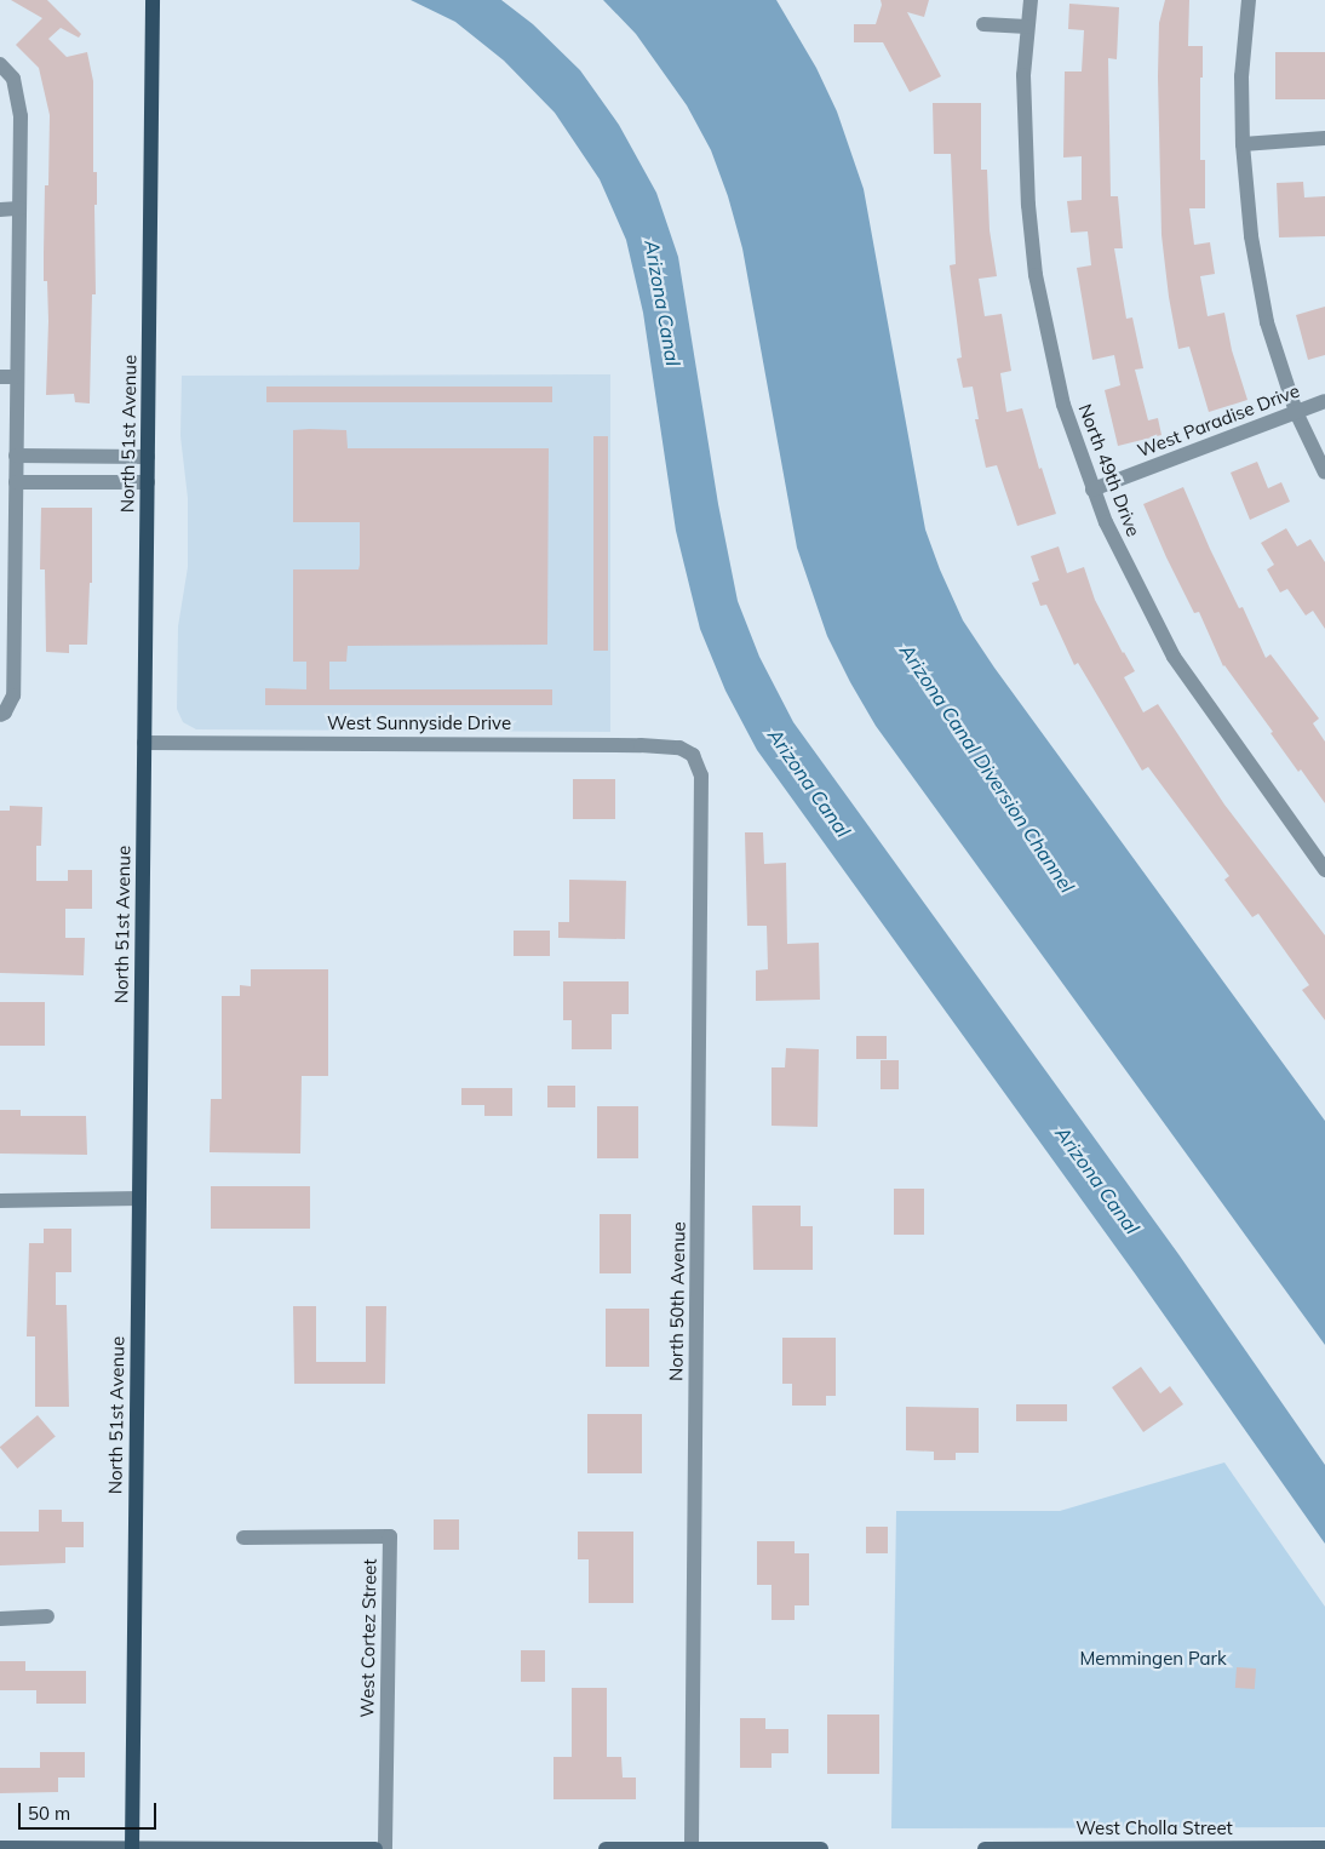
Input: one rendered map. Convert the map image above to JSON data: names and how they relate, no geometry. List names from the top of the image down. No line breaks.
{"streets":{"main road":["North 51st Avenue"],"street":["West Paradise Drive","North 49th Drive","West Sunnyside Drive","North 50th Avenue","West Cortez Street","West Cholla Street"]},"crossings":[["West Paradise Drive","North 49th Drive"],["North 51st Avenue","West Sunnyside Drive"],["West Sunnyside Drive","North 50th Avenue"]],"water":["Arizona Canal","Arizona Canal Diversion Channel"],"parks":["Memmingen Park"],"scale_bar":"50 m"}
